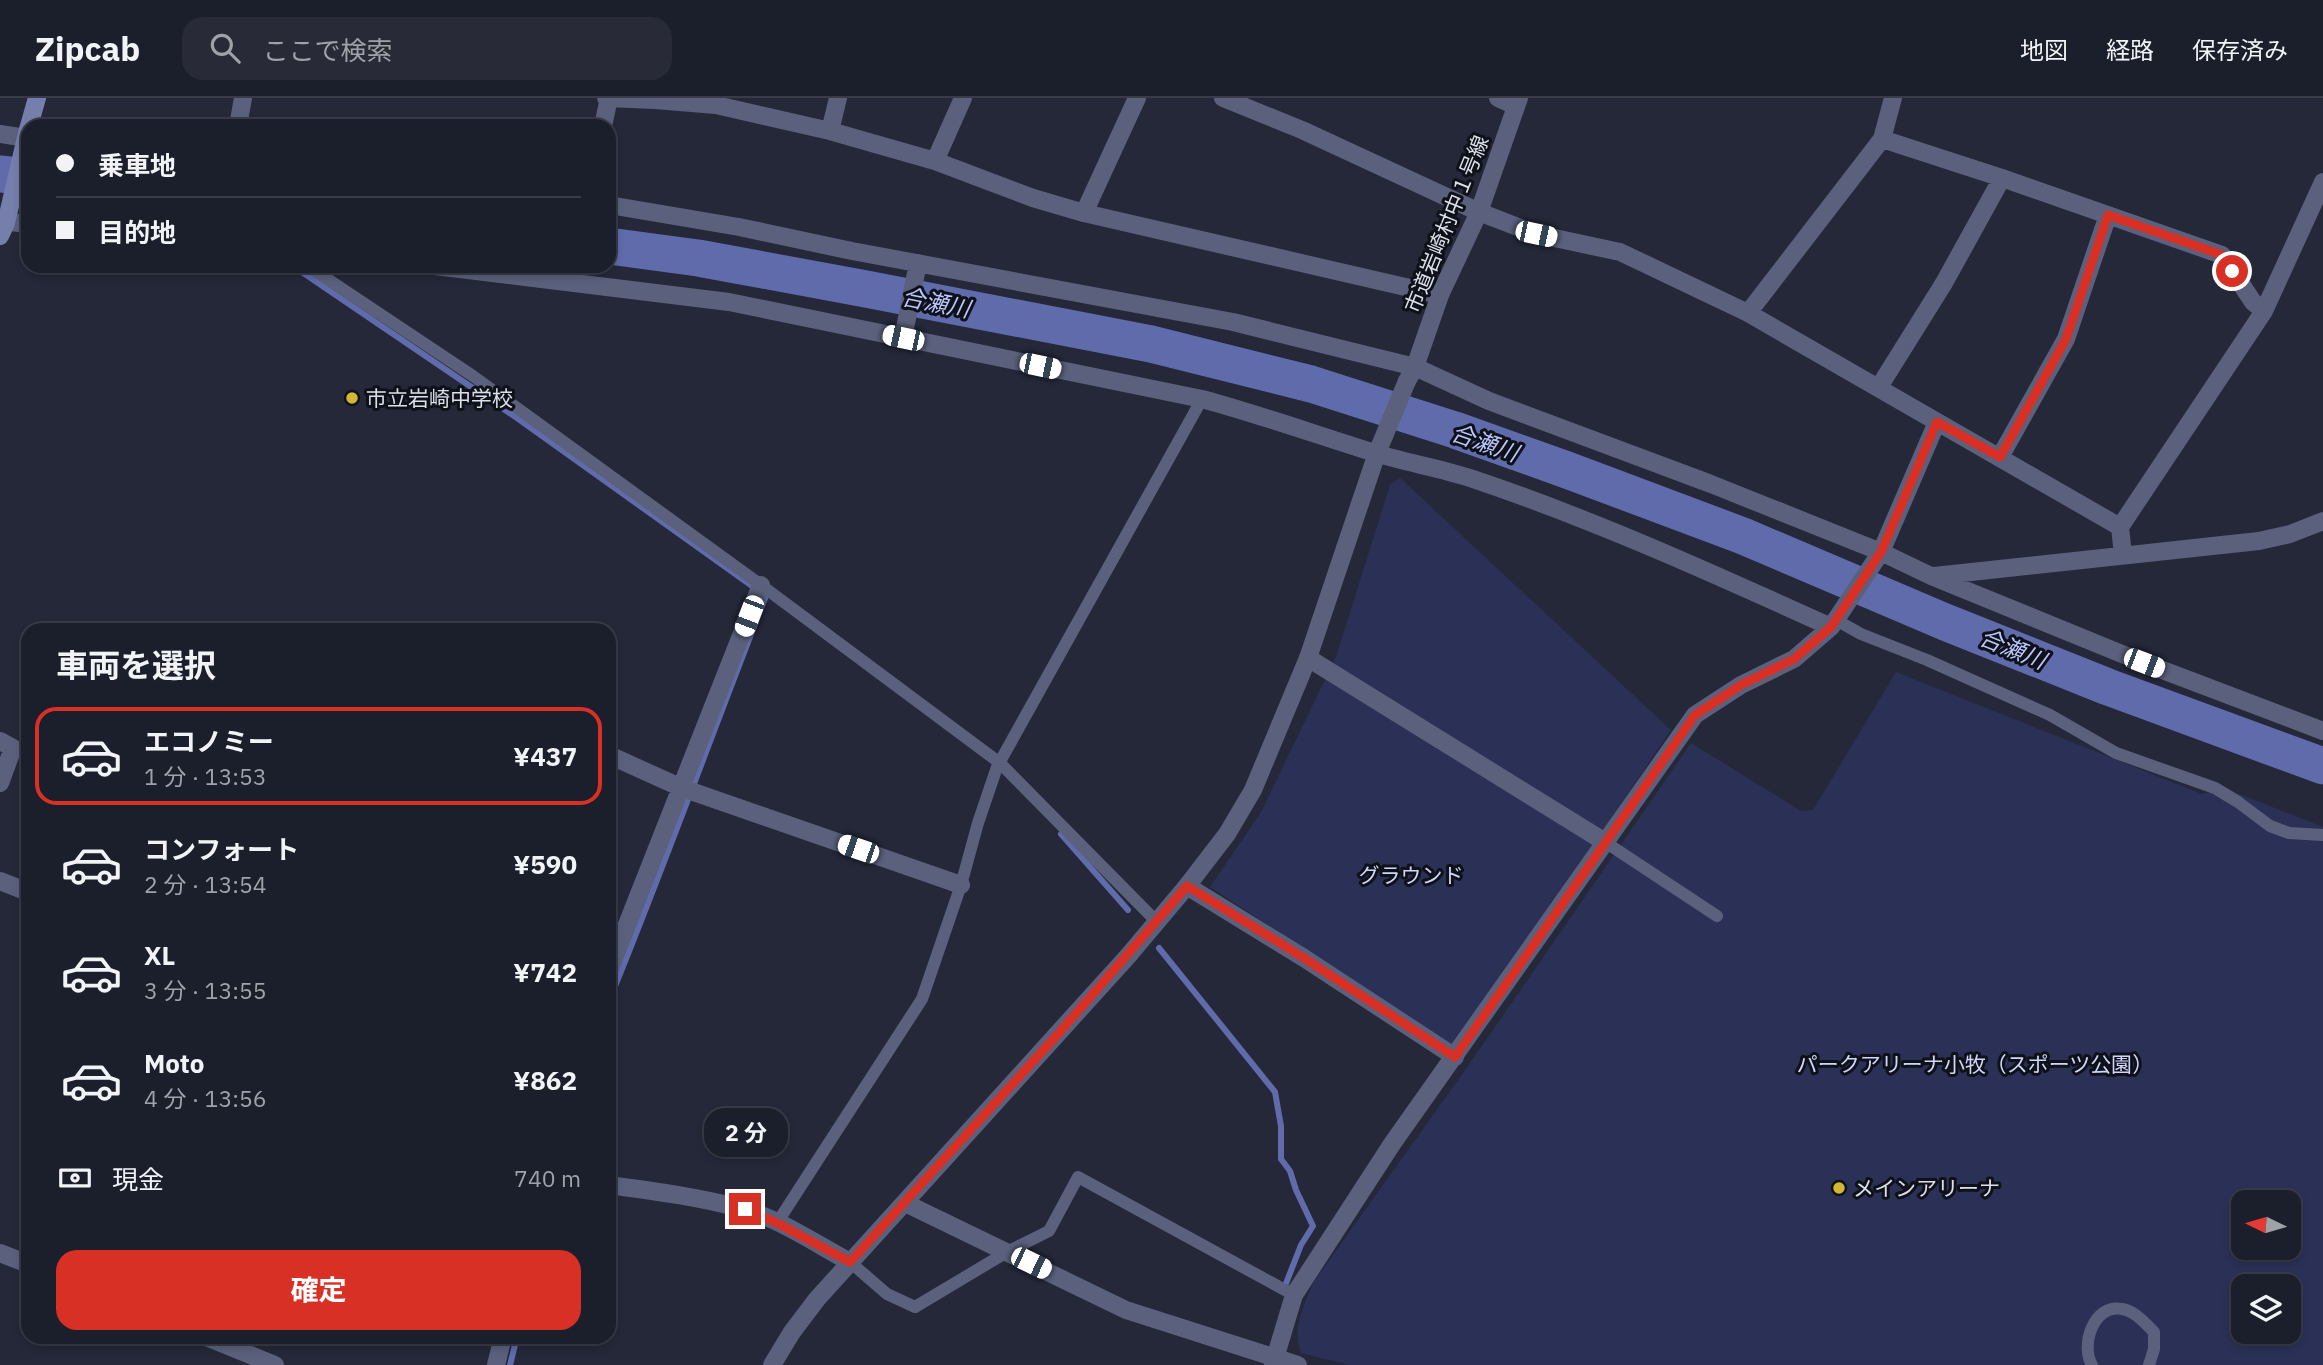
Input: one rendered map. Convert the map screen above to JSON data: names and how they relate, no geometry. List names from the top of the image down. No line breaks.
{"streets":{"street":["市道岩崎村中１号線"]},"water":["合瀬川"],"parks":["グラウンド","パークアリーナ小牧（スポーツ公園）"],"places":["市立岩崎中学校","メインアリーナ"],"north":"left","page":{"header":"Zipcab","search":"ここで検索","nav":["地図","経路","保存済み"],"banner":["乗車地","目的地"],"heading":"車両を選択","list":[{"name":"エコノミー","note":"1 分 · 13:53","value":"¥437"},{"name":"コンフォート","note":"2 分 · 13:54","value":"¥590"},{"name":"XL","note":"3 分 · 13:55","value":"¥742"},{"name":"Moto","note":"4 分 · 13:56","value":"¥862"}],"bubble":"2 分","pay":["現金","740 m"],"buttons":"確定"}}
